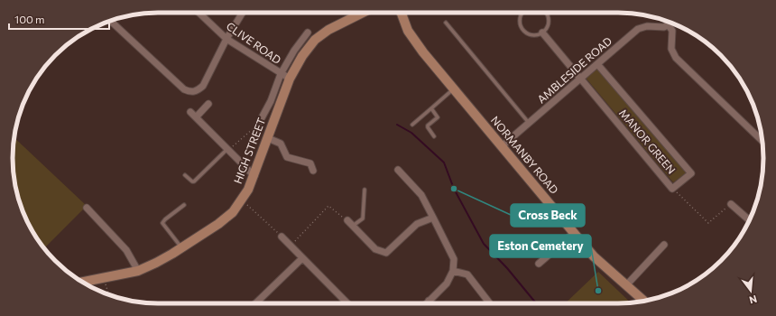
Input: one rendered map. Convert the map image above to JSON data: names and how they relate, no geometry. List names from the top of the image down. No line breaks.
{"streets":{"main road":["HIGH STREET","NORMANBY ROAD"],"street":["CLIVE ROAD","AMBLESIDE ROAD","MANOR GREEN"]},"crossings":[["CLIVE ROAD","HIGH STREET"],["AMBLESIDE ROAD","MANOR GREEN"],["AMBLESIDE ROAD","NORMANBY ROAD"]],"places":["Cross Beck","Eston Cemetery"],"scale_bar":"100 m","north":"bottom"}
